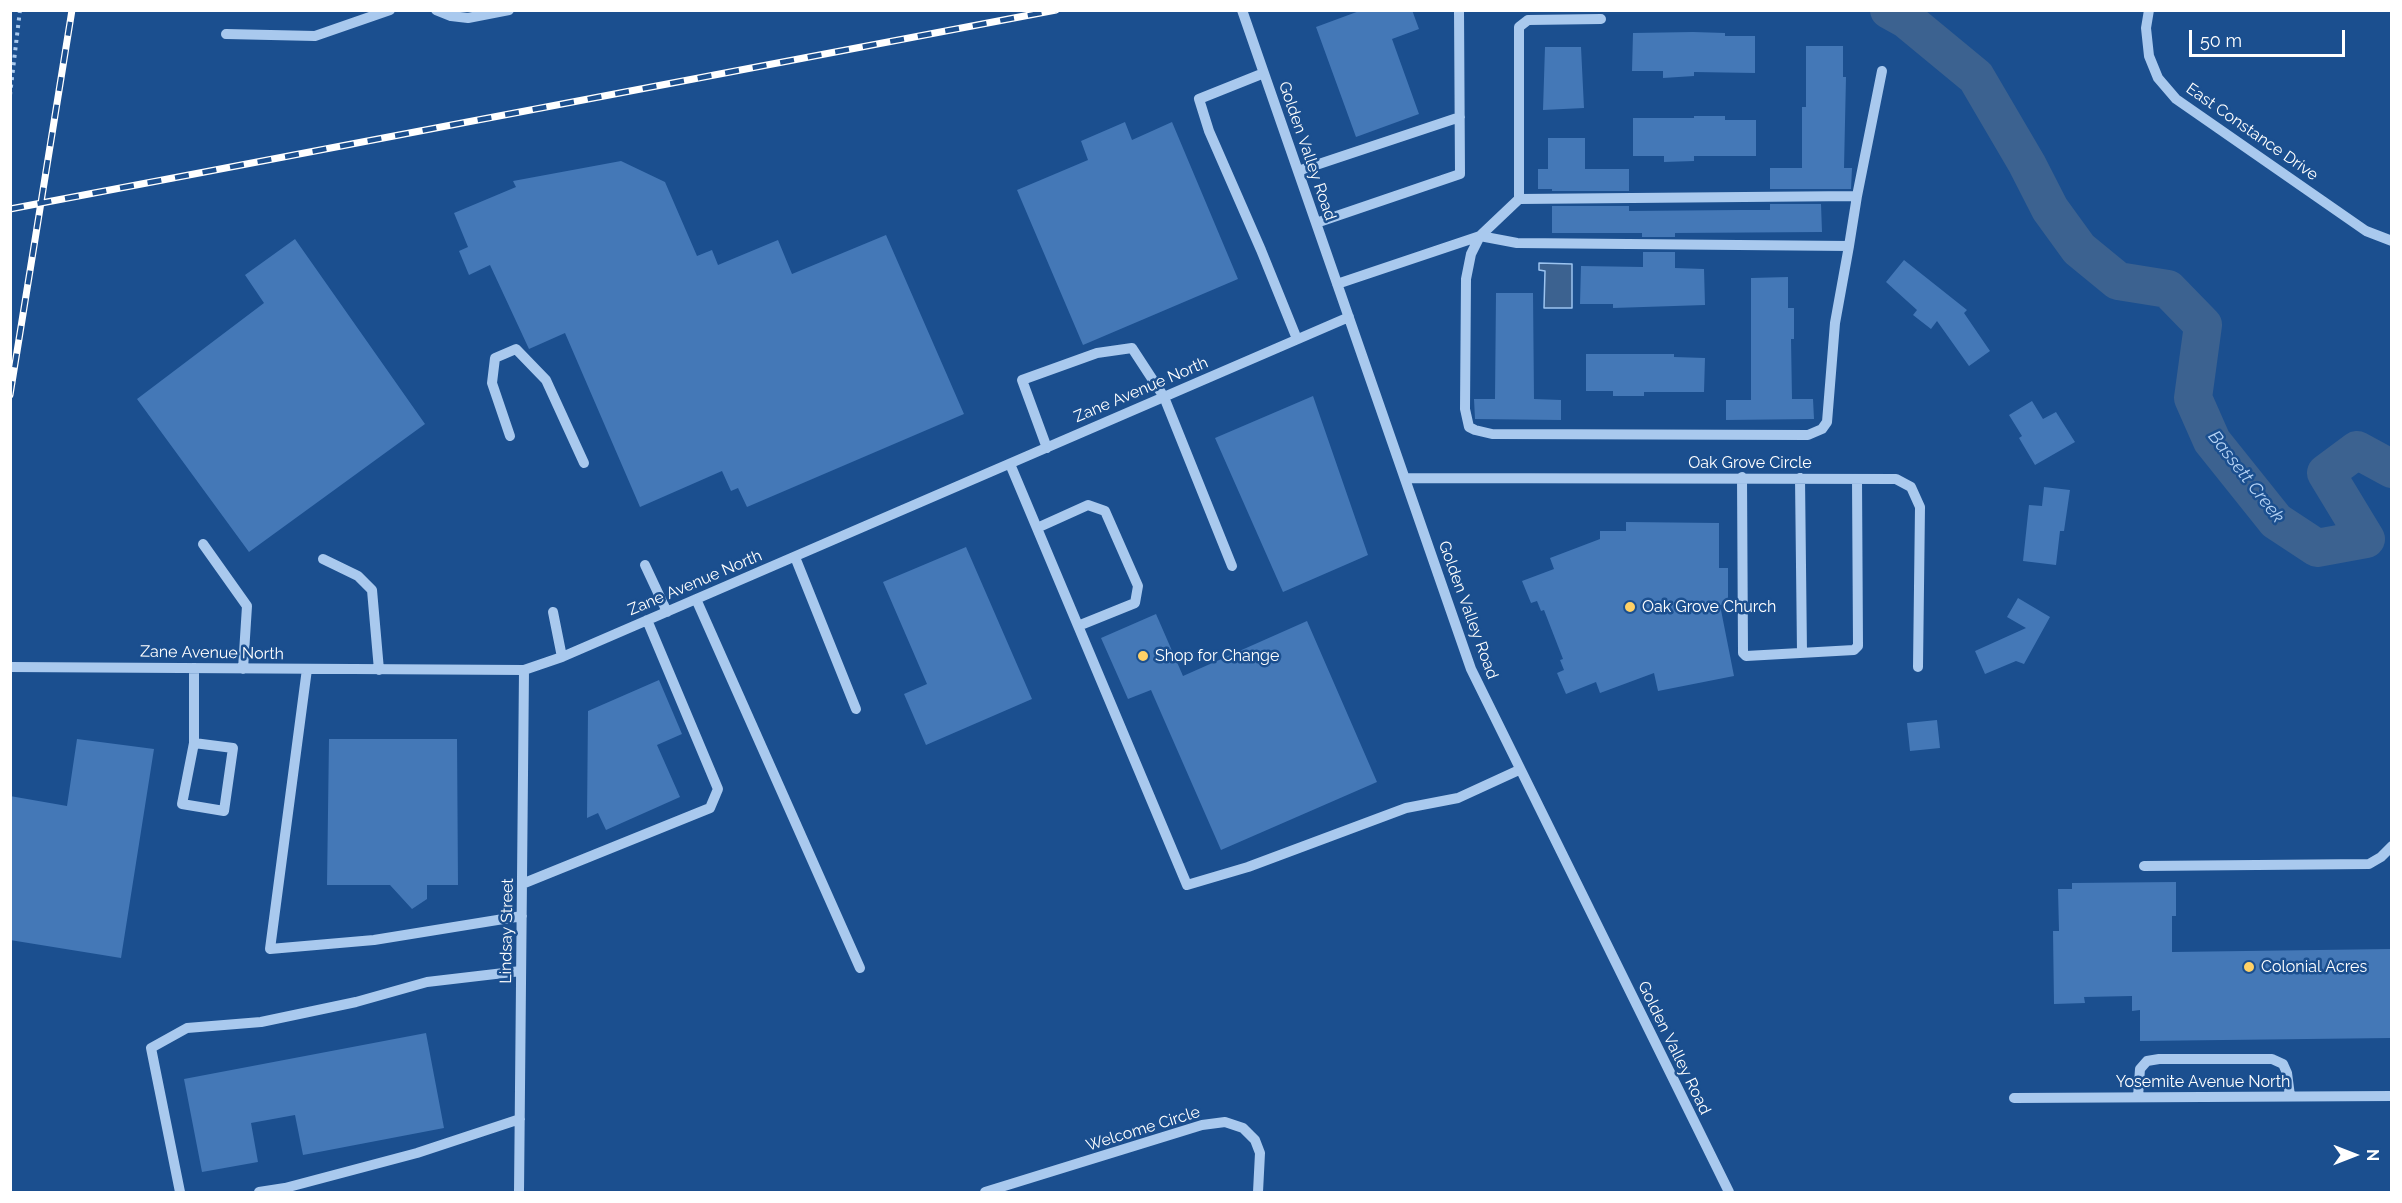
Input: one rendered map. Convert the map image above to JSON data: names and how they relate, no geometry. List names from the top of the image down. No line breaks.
{"streets":{"street":["East Constance Drive","Golden Valley Road","Zane Avenue North","Oak Grove Circle","Lindsay Street","Yosemite Avenue North","Welcome Circle"]},"crossings":[["Golden Valley Road","Zane Avenue North"],["Golden Valley Road","Oak Grove Circle"],["Zane Avenue North","Lindsay Street"]],"water":["Bassett Creek"],"places":["Oak Grove Church","Shop for Change","Colonial Acres"],"scale_bar":"50 m","north":"right"}
